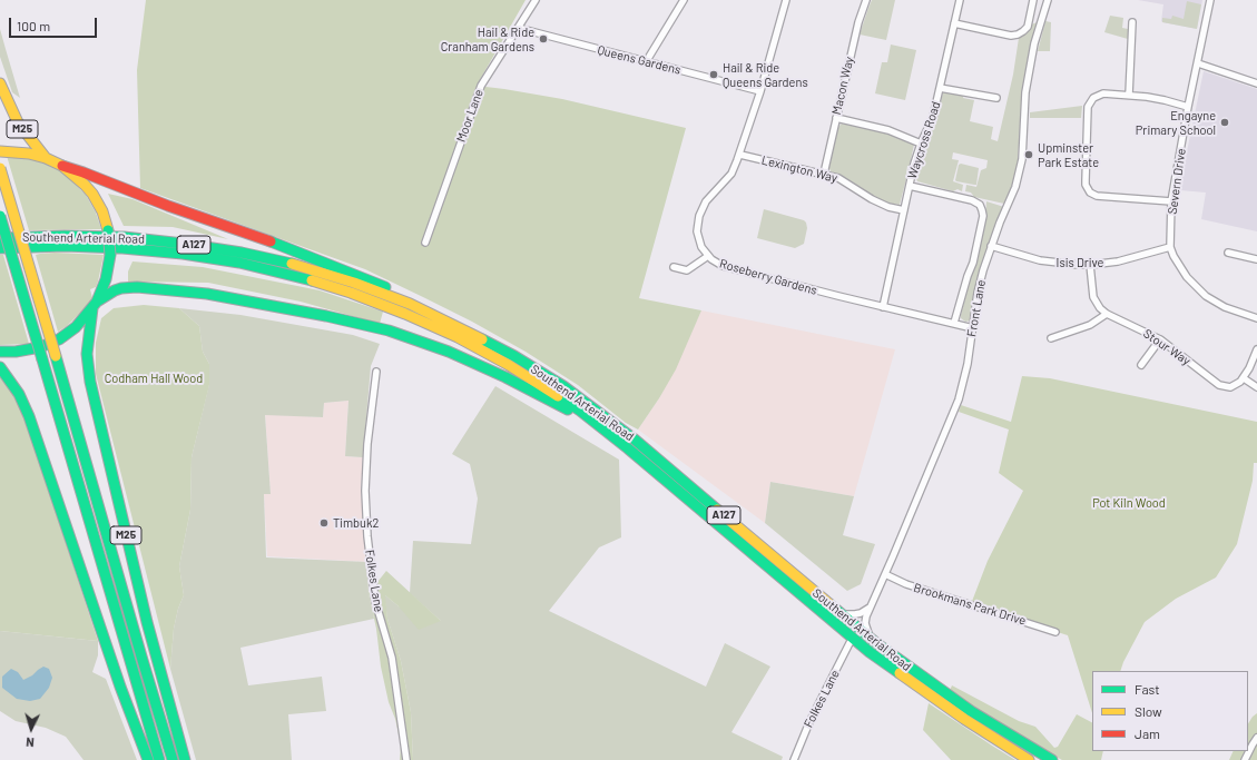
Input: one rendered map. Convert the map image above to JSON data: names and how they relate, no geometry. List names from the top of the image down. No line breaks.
{"streets":{"highway":["M25","Southend Arterial Road","A127"],"street":["Queens Gardens","Macon Way","Moor Lane","Waycross Road","Lexington Way","Severn Drive","Isis Drive","Roseberry Gardens","Front Lane","Stour Way","Folkes Lane","Brookmans Park Drive"]},"crossings":[["Queens Gardens","Moor Lane"],["Queens Gardens","Roseberry Gardens"],["Macon Way","Lexington Way"],["Waycross Road","Lexington Way"],["Waycross Road","Roseberry Gardens"],["Lexington Way","Roseberry Gardens"],["Severn Drive","Isis Drive"],["Southend Arterial Road","Front Lane"],["Southend Arterial Road","Folkes Lane"],["Isis Drive","Front Lane"],["Isis Drive","Stour Way"],["Roseberry Gardens","Front Lane"],["Front Lane","Brookmans Park Drive"]],"parks":["Codham Hall Wood","Pot Kiln Wood"],"places":["Hail & Ride Cranham Gardens","Hail & Ride Queens Gardens","Engayne Primary School","Upminster Park Estate","Timbuk2"],"legend":["Fast","Slow","Jam"],"scale_bar":"100 m","north":"bottom"}
